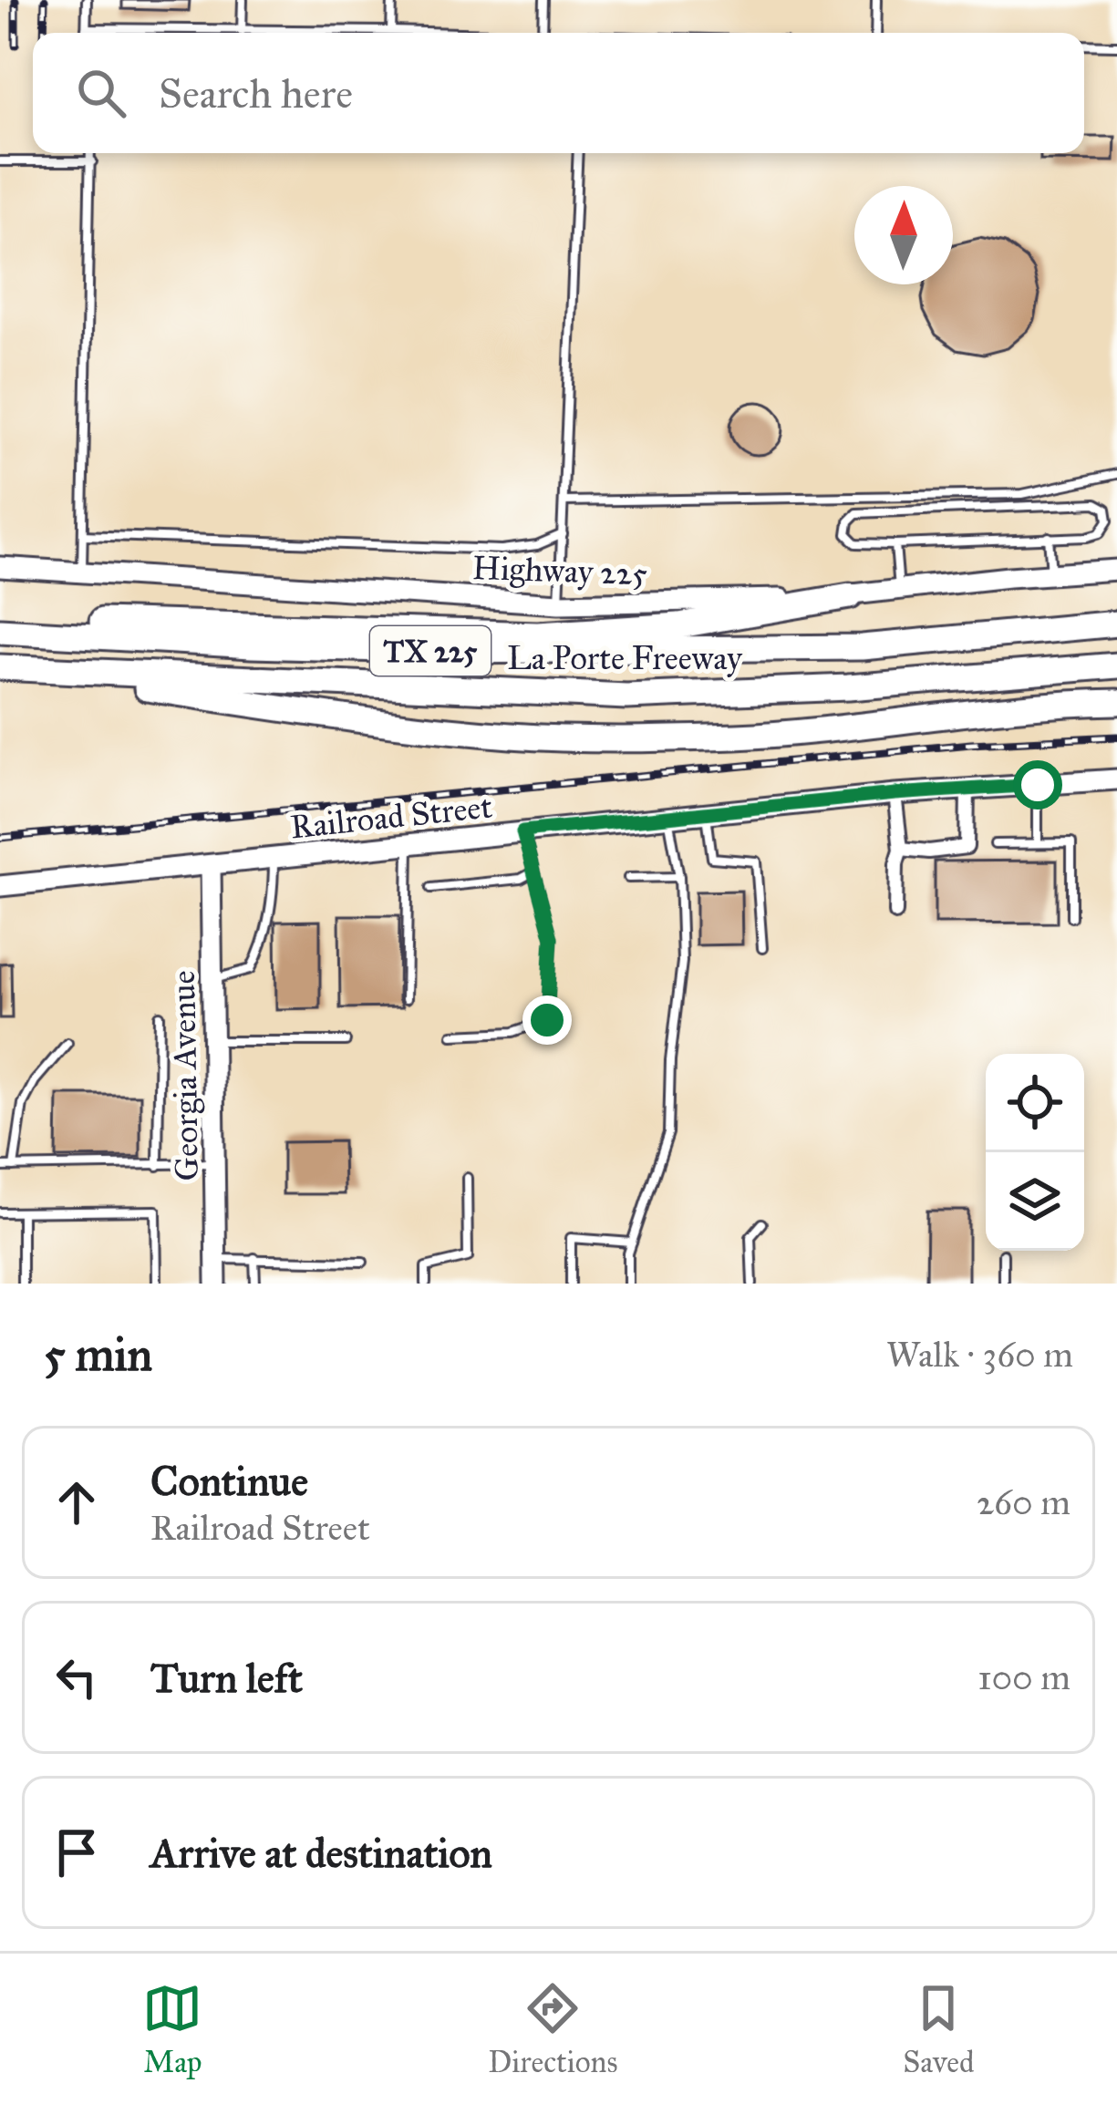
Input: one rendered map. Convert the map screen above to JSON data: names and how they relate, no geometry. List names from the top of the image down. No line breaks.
{"streets":{"highway":["TX 225","La Porte Freeway"],"street":["Highway 225","Railroad Street","Georgia Avenue"]},"crossings":[["Railroad Street","Georgia Avenue"]],"north":"top","page":{"search":"Search here","heading":["5 min","Walk · 360 m"],"list":[["Continue","Railroad Street","260 m"],["Turn left","100 m"],"Arrive at destination"],"nav":["Map","Directions","Saved"]}}
